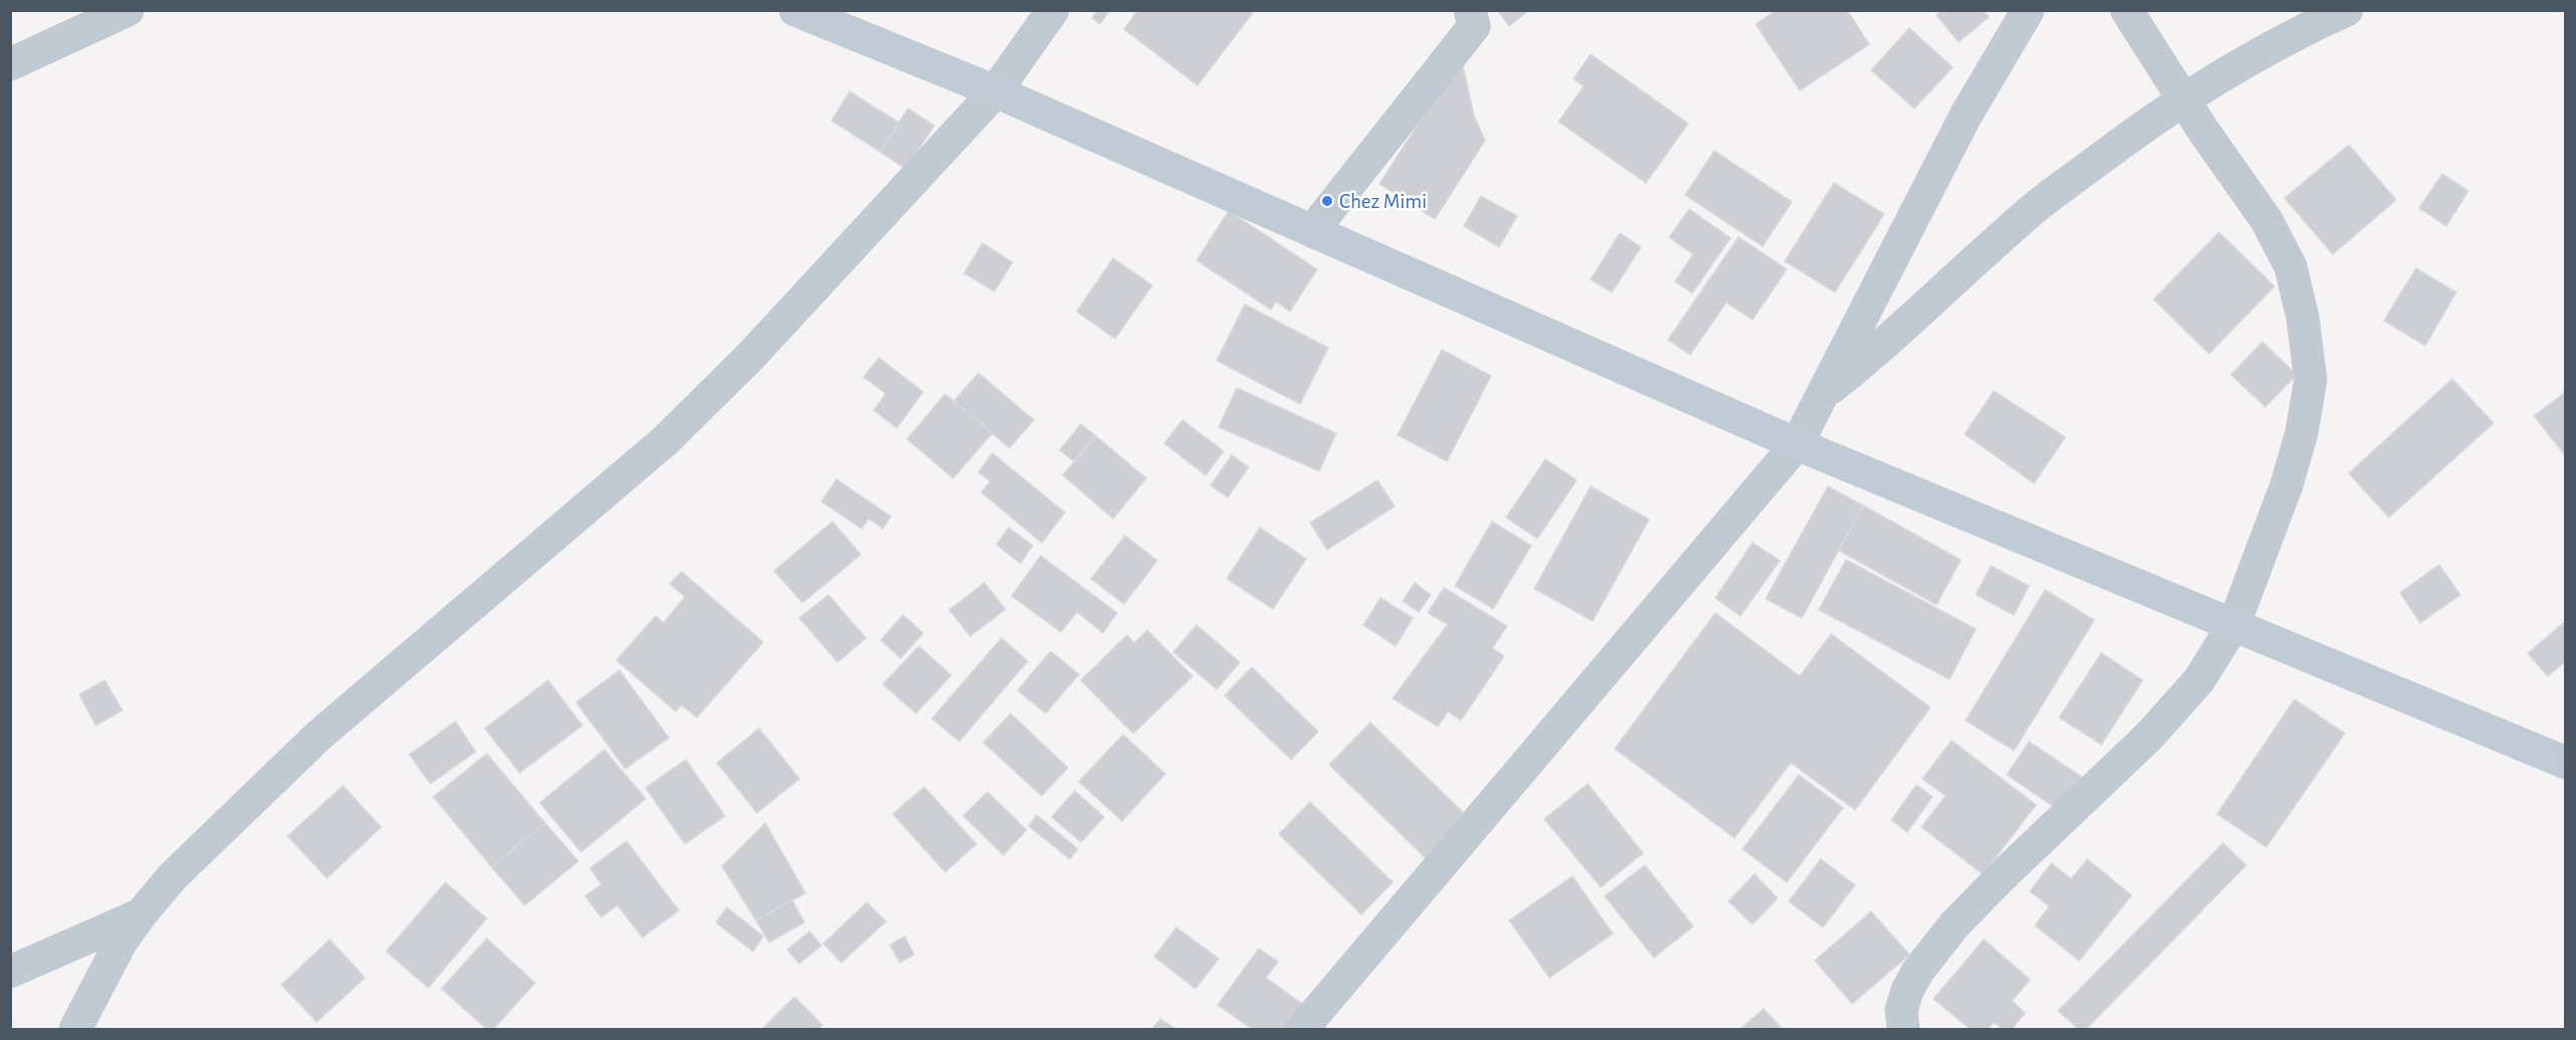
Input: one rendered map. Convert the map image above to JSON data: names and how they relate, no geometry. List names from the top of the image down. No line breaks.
{"places":["Chez Mimi"]}
